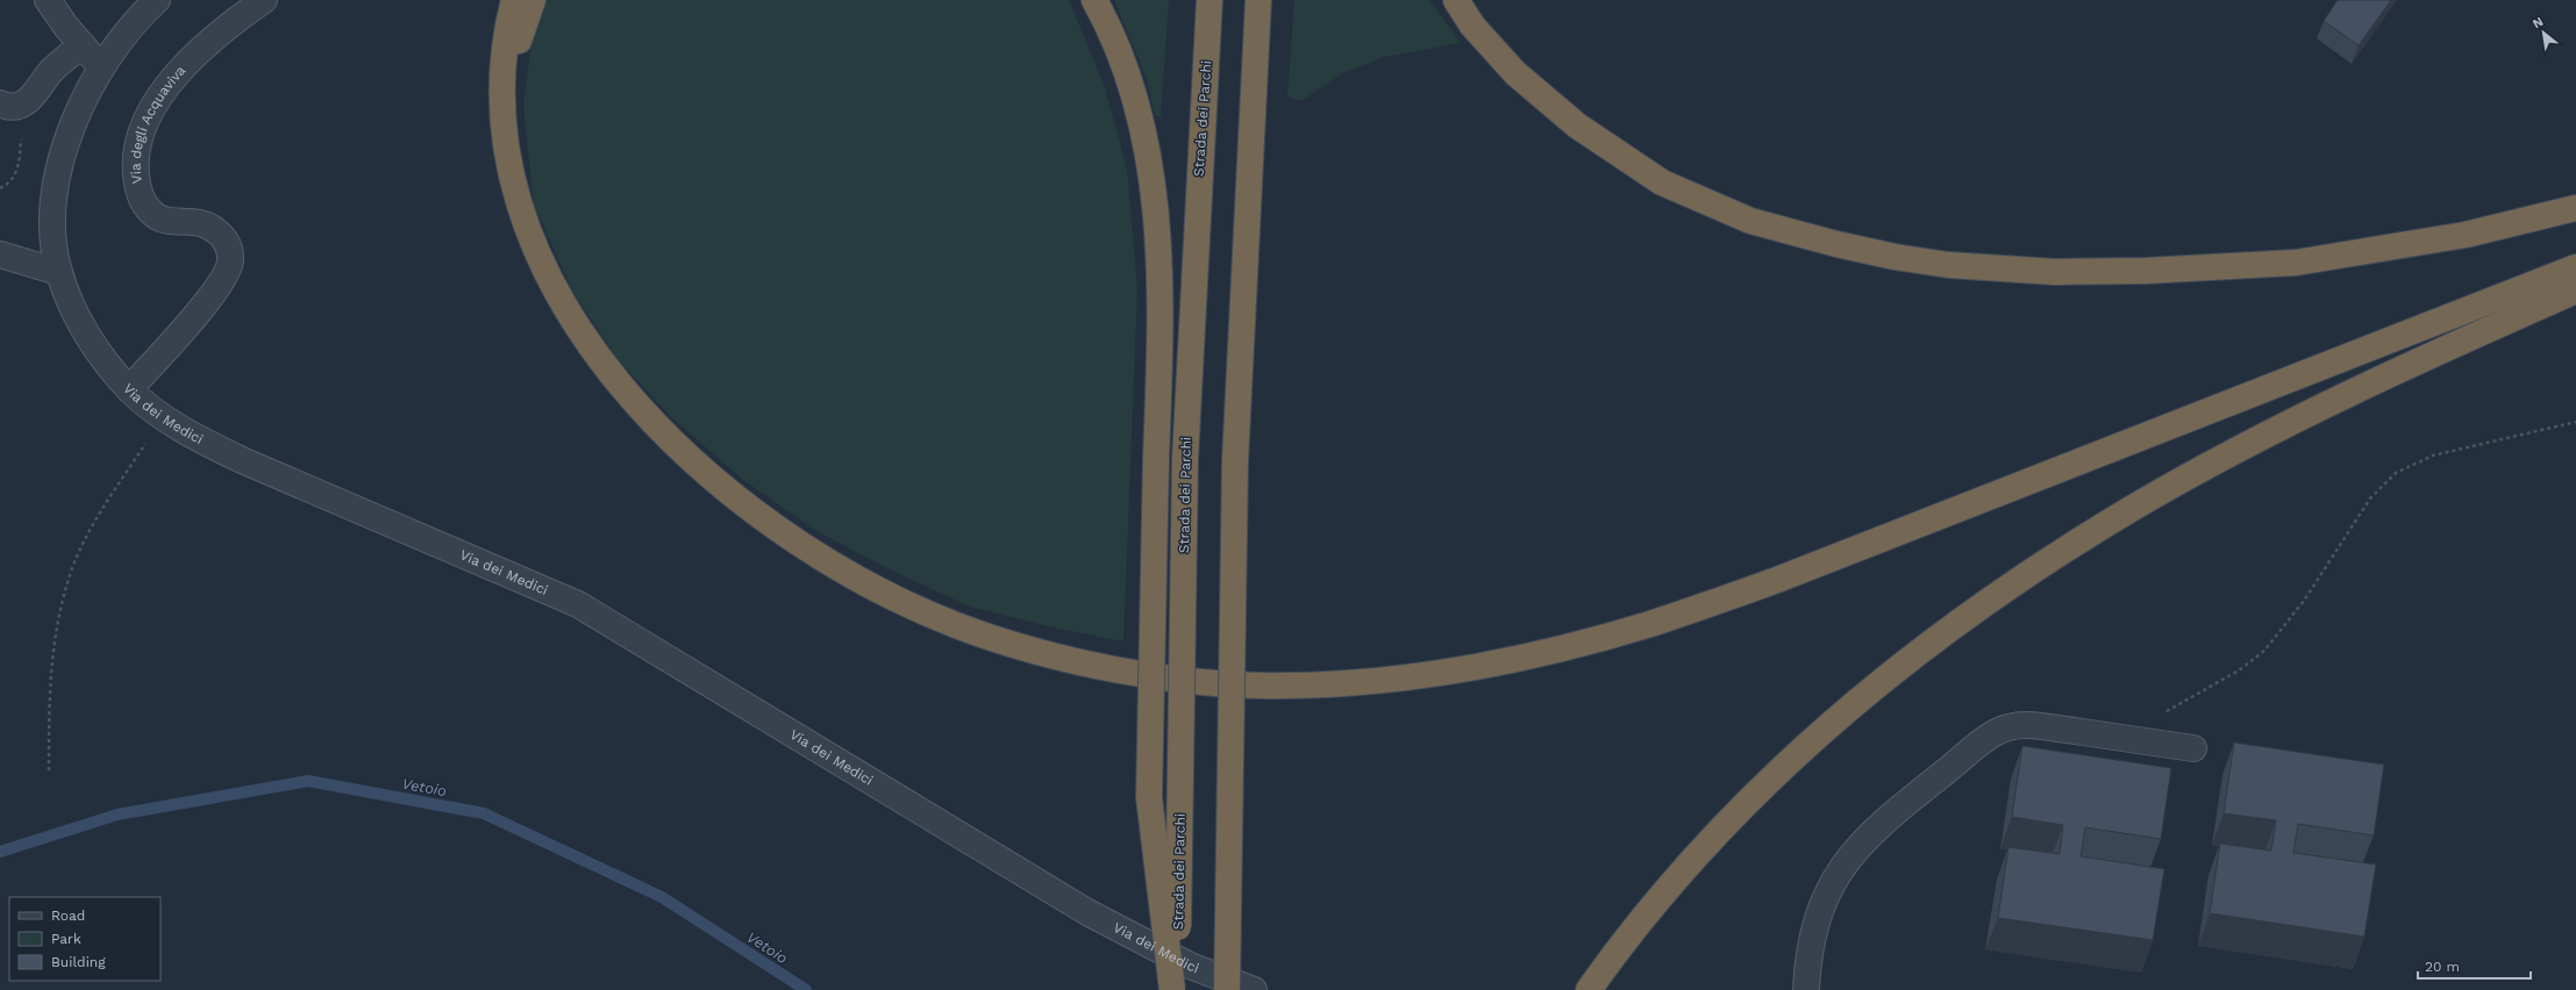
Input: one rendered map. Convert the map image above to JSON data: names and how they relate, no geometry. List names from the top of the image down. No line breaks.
{"streets":{"highway":["Strada dei Parchi"],"street":["Via degli Acquaviva","Via dei Medici"]},"crossings":[["Via degli Acquaviva","Via dei Medici"]],"water":["Vetoio"],"legend":["Road","Park","Building"],"scale_bar":"20 m","north":"top left"}
